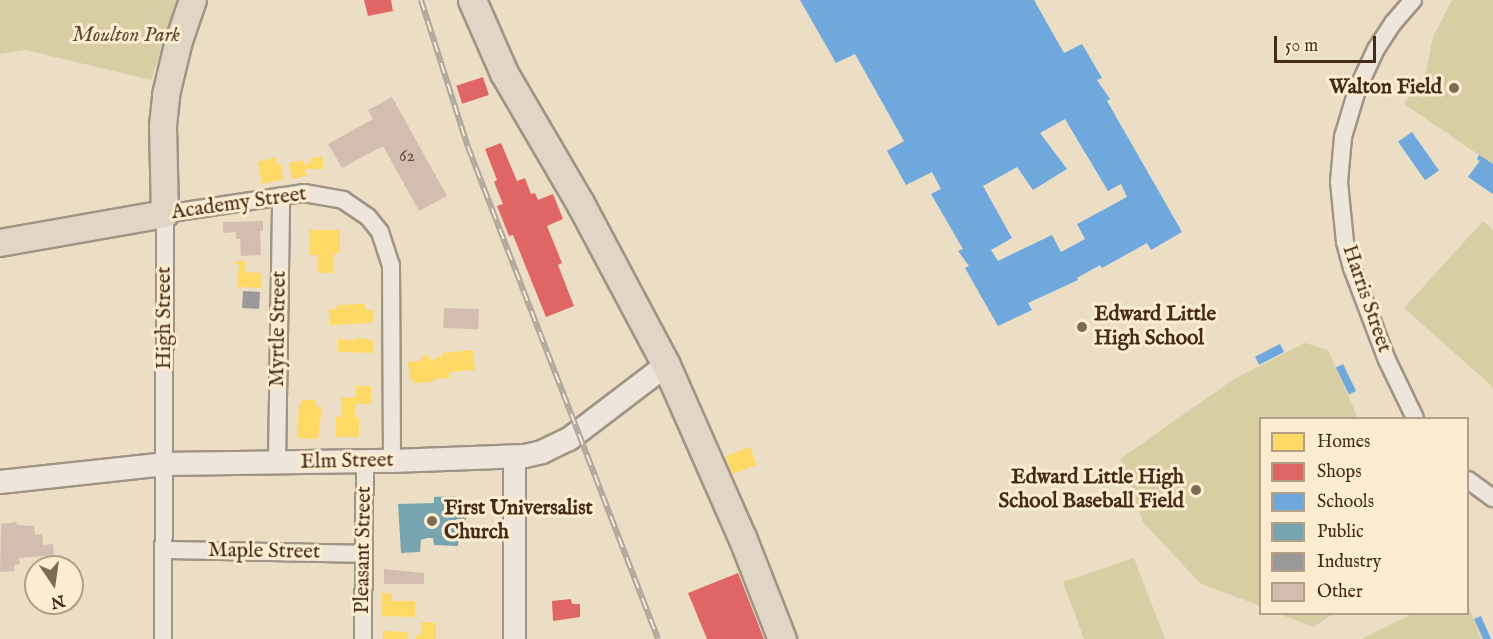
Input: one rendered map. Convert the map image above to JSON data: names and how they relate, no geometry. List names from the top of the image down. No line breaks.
{"streets":{"main road":["Academy Street","High Street","Elm Street"],"street":["Harris Street","Myrtle Street","Pleasant Street","Maple Street"]},"crossings":[["Academy Street","High Street"],["Academy Street","Myrtle Street"],["Academy Street","Elm Street"],["High Street","Elm Street"],["High Street","Maple Street"],["Myrtle Street","Elm Street"],["Elm Street","Pleasant Street"],["Pleasant Street","Maple Street"]],"parks":["Moulton Park"],"places":["Walton Field","Edward Little High School","Edward Little High School Baseball Field","First Universalist Church"],"house_numbers":["62"],"legend":["Homes","Shops","Schools","Public","Industry","Other"],"scale_bar":"50 m","north":"bottom"}
